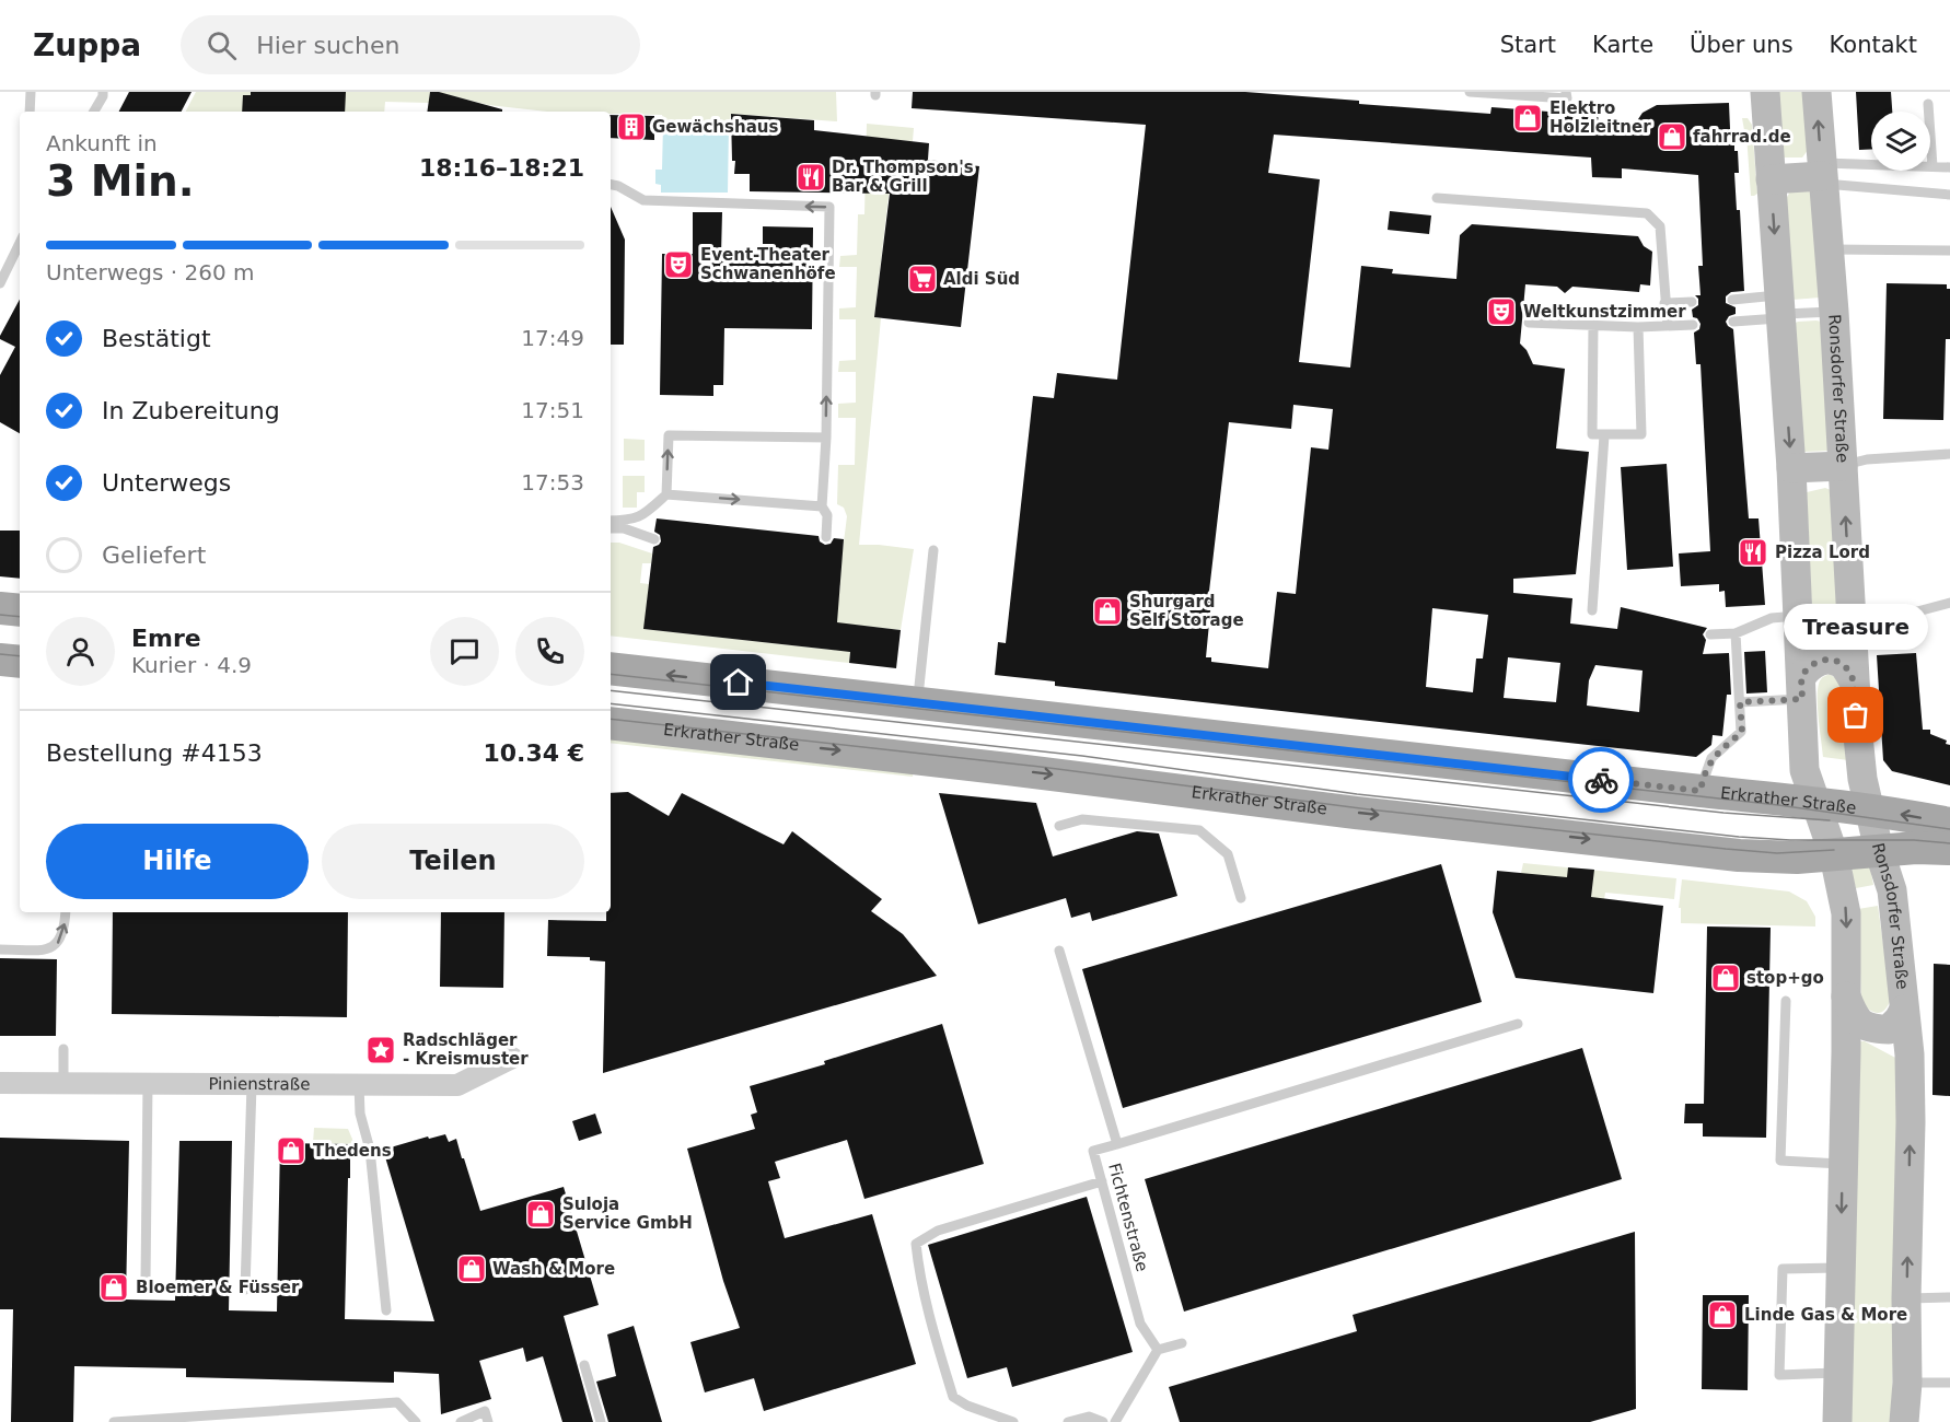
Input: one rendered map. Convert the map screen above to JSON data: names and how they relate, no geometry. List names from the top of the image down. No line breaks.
{"streets":{"main road":["Ronsdorfer Straße","Erkrather Straße"],"street":["Pinienstraße"],"lane":["Fichtenstraße"]},"crossings":[["Ronsdorfer Straße","Erkrather Straße"]],"places":{"shop":["Elektro Holzleitner","fahrrad.de","Shurgard Self Storage","stop+go","Thedens","Suloja Service GmbH","Wash & More","Bloemer & Füsser","Linde Gas & More"],"building":["Gewächshaus"],"restaurant":["Dr. Thompson's Bar & Grill","Pizza Lord"],"theatre":["Event-Theater Schwanenhöfe","Weltkunstzimmer"],"supermarket":["Aldi Süd"],"other":["Treasure"],"place":["Radschläger - Kreismuster"]},"page":{"header":"Zuppa","search":"Hier suchen","nav":["Start","Karte","Über uns","Kontakt"],"heading":["3 Min.","Ankunft in","18:16–18:21"],"panel":["Emre","Kurier · 4.9","Bestellung #4153","10.34 €"],"bar":"Unterwegs · 260 m","list":[["Bestätigt","17:49"],["In Zubereitung","17:51"],["Unterwegs","17:53"],"Geliefert"],"bubble":"Treasure","buttons":["Hilfe","Teilen"]}}
